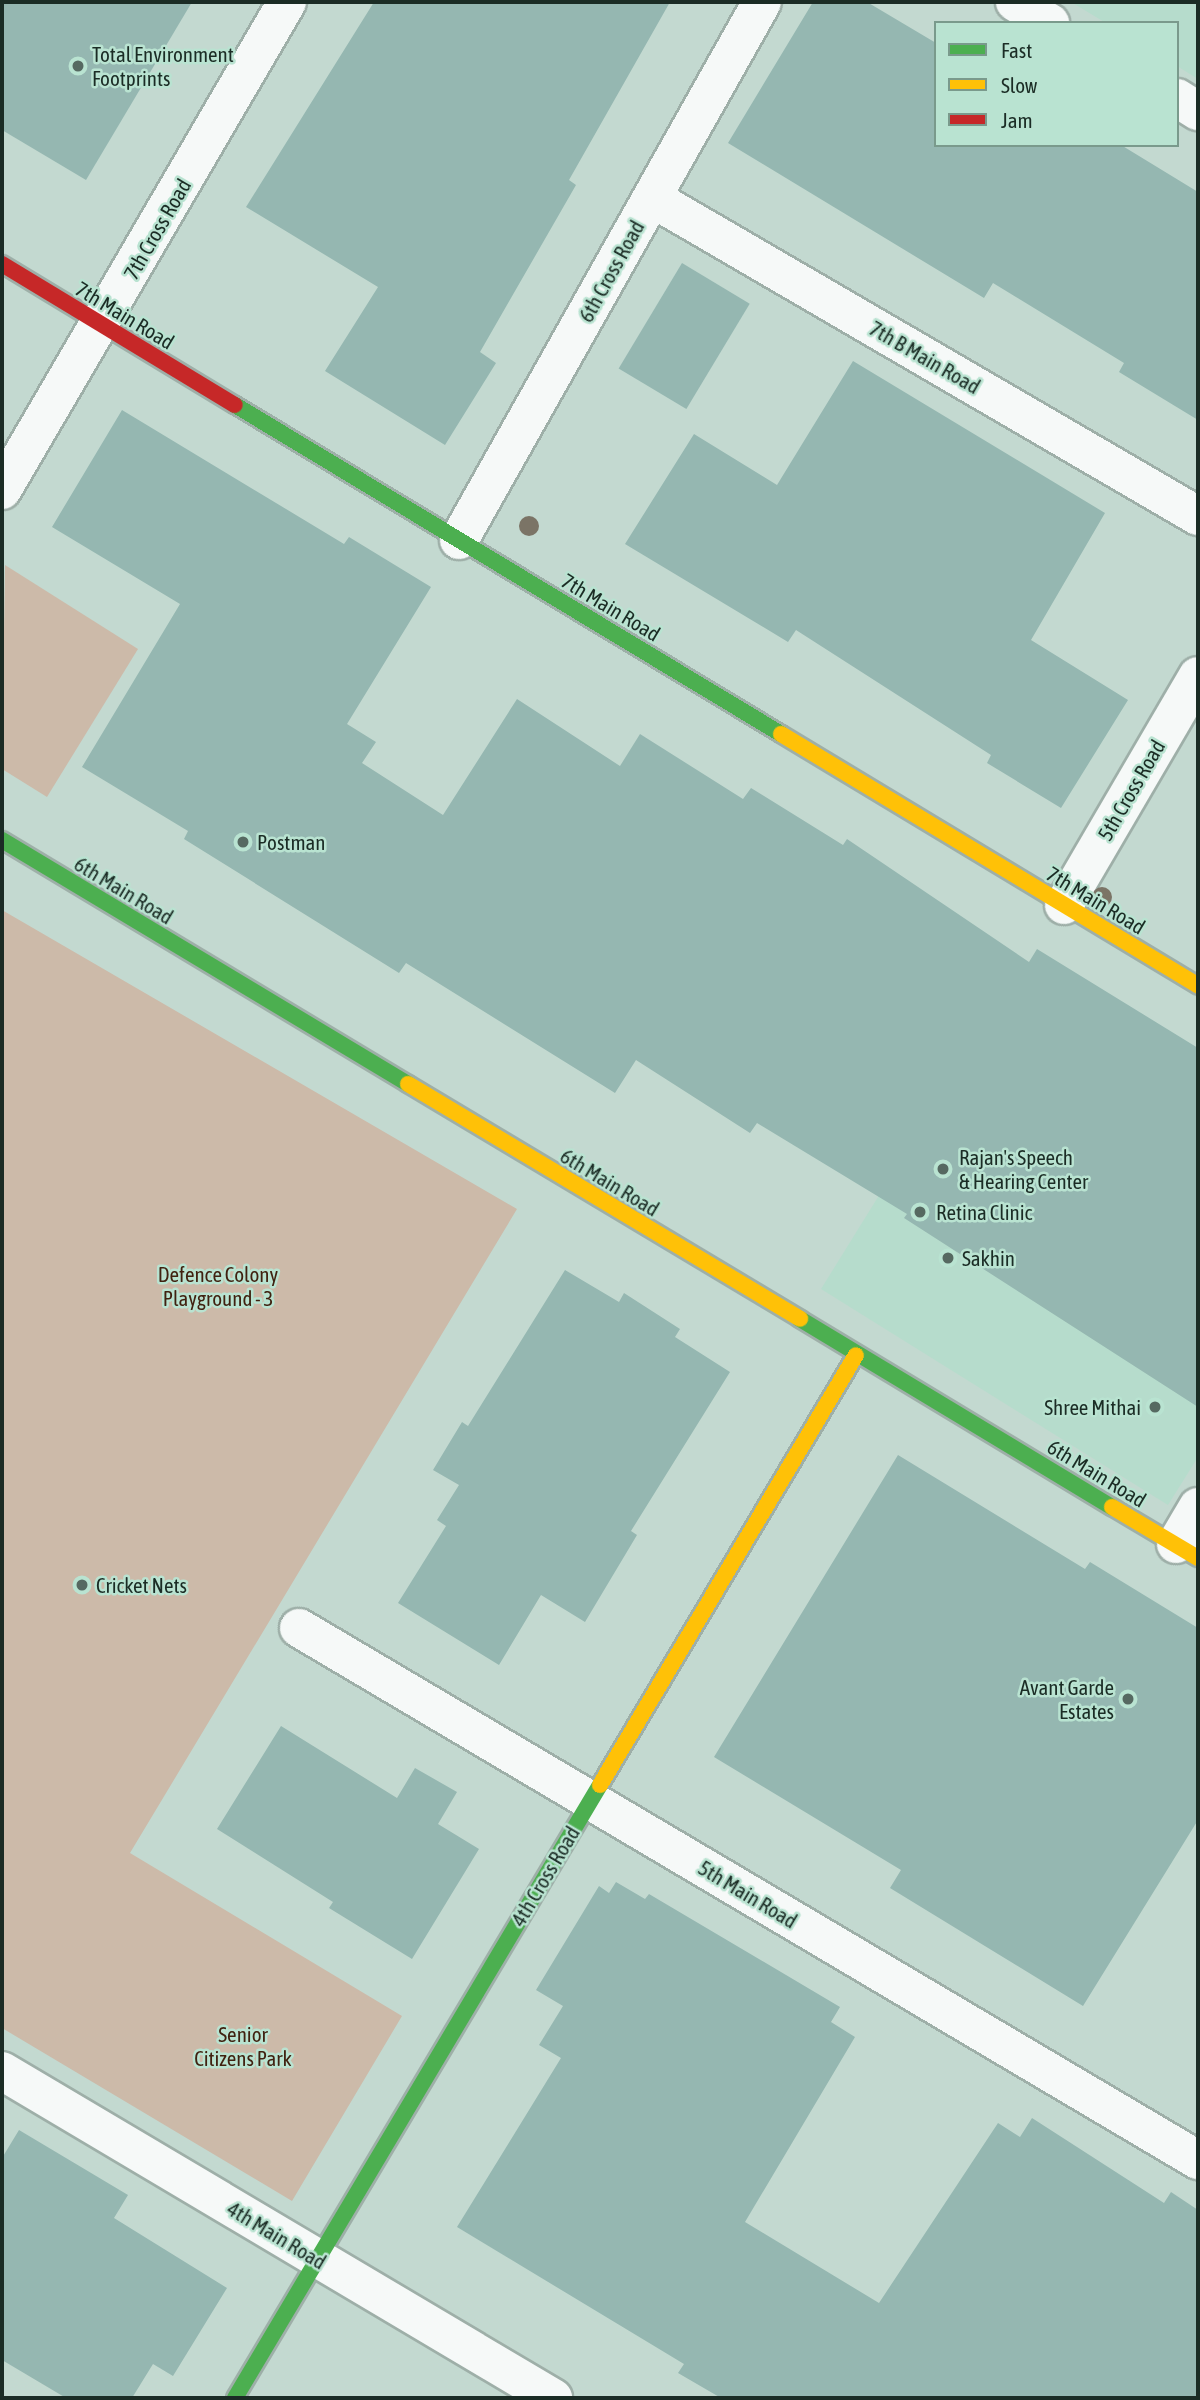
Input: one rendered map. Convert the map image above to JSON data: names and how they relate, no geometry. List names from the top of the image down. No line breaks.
{"streets":{"street":["7th Cross Road","6th Cross Road","7th Main Road","7th B Main Road","5th Cross Road","6th Main Road","4th Cross Road","5th Main Road","4th Main Road"]},"crossings":[["7th Cross Road","7th Main Road"],["6th Cross Road","7th Main Road"],["6th Cross Road","7th B Main Road"],["7th Main Road","5th Cross Road"],["6th Main Road","4th Cross Road"],["4th Cross Road","5th Main Road"],["4th Cross Road","4th Main Road"]],"parks":["Defence Colony Playground - 3","Senior Citizens Park"],"places":["Total Environment Footprints","Postman","Rajan's Speech & Hearing Center","Retina Clinic","Sakhin","Shree Mithai","Cricket Nets","Avant Garde Estates"],"legend":["Fast","Slow","Jam"]}
